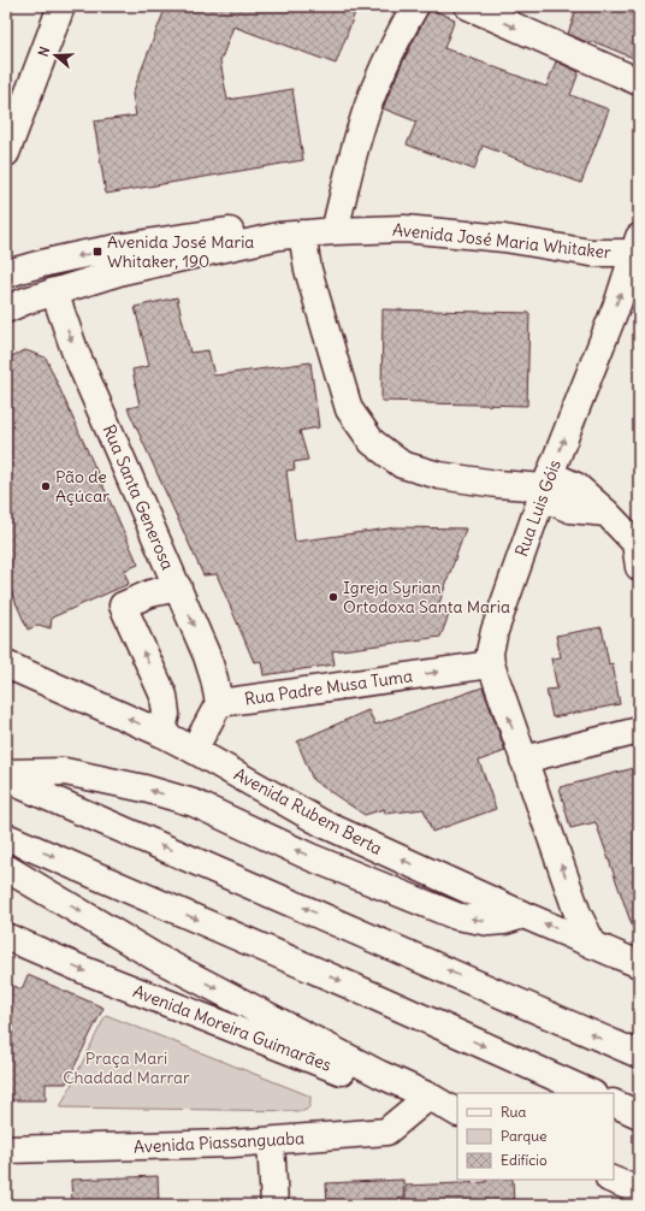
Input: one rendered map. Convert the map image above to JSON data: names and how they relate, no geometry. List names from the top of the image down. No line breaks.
{"streets":{"main road":["Avenida José Maria Whitaker","Rua Santa Generosa","Rua Luis Góis","Rua Padre Musa Tuma","Avenida Rubem Berta","Avenida Moreira Guimarães","Avenida Piassanguaba"]},"crossings":[["Avenida José Maria Whitaker","Rua Santa Generosa"],["Avenida José Maria Whitaker","Rua Luis Góis"],["Rua Santa Generosa","Rua Padre Musa Tuma"],["Rua Luis Góis","Rua Padre Musa Tuma"],["Rua Luis Góis","Avenida Rubem Berta"],["Avenida Moreira Guimarães","Avenida Piassanguaba"]],"one_way":["Rua Santa Generosa","Rua Luis Góis"],"parks":["Praça Mari Chaddad Marrar"],"places":{"transit":["Avenida José Maria Whitaker, 190"],"other":["Pão de Açúcar","Igreja Syrian Ortodoxa Santa Maria"]},"legend":["Rua","Parque","Edifício"],"north":"left"}
